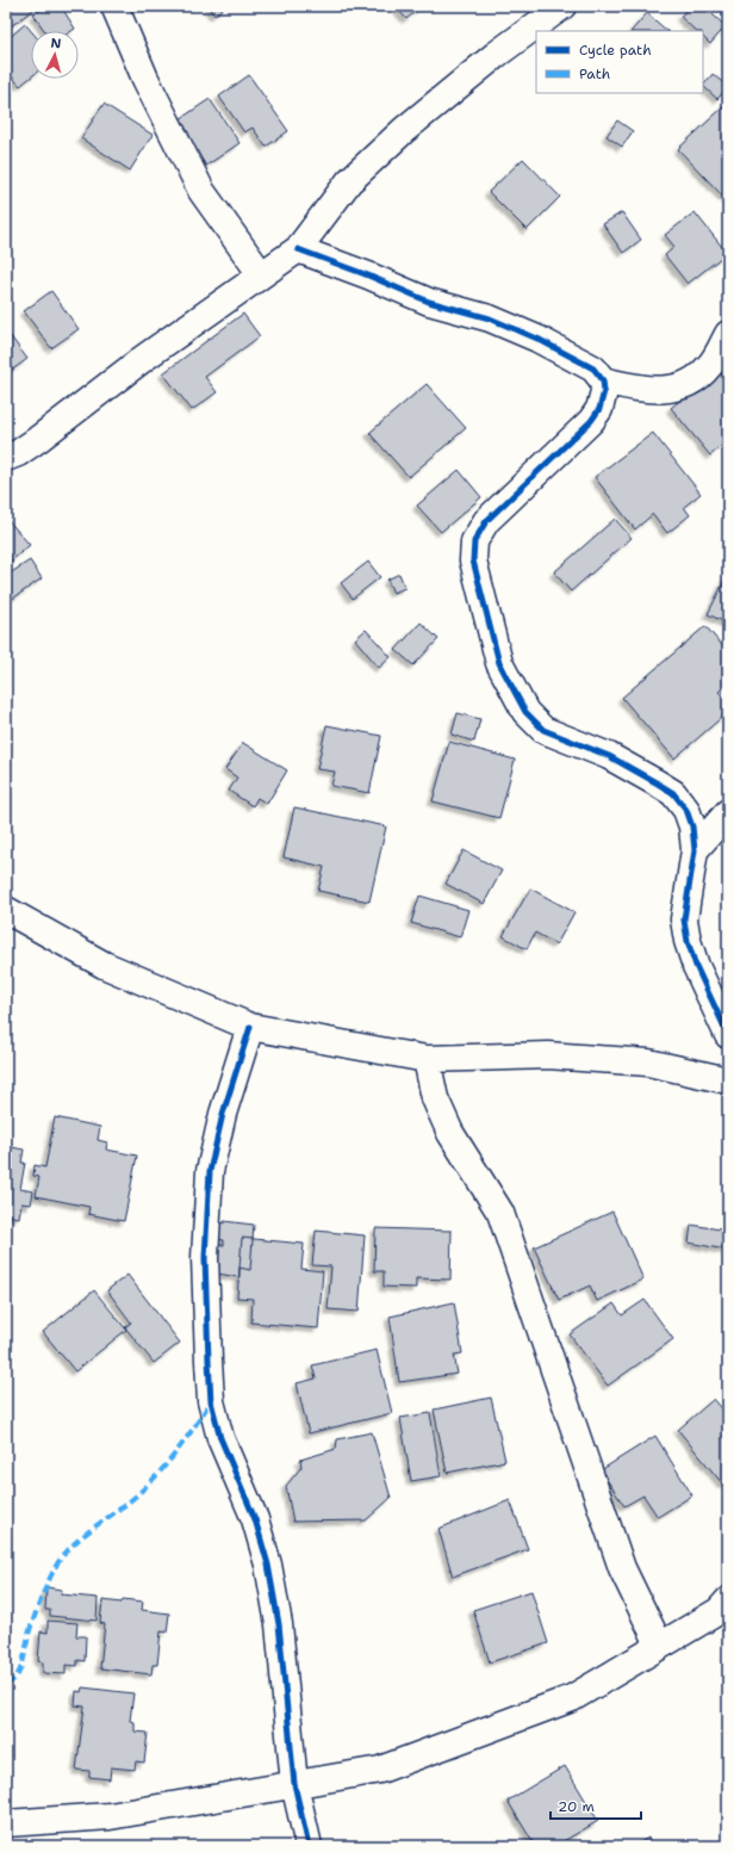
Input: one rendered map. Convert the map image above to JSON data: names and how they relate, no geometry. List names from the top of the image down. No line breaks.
{"legend":["Cycle path","Path"],"scale_bar":"20 m","north":"top"}
